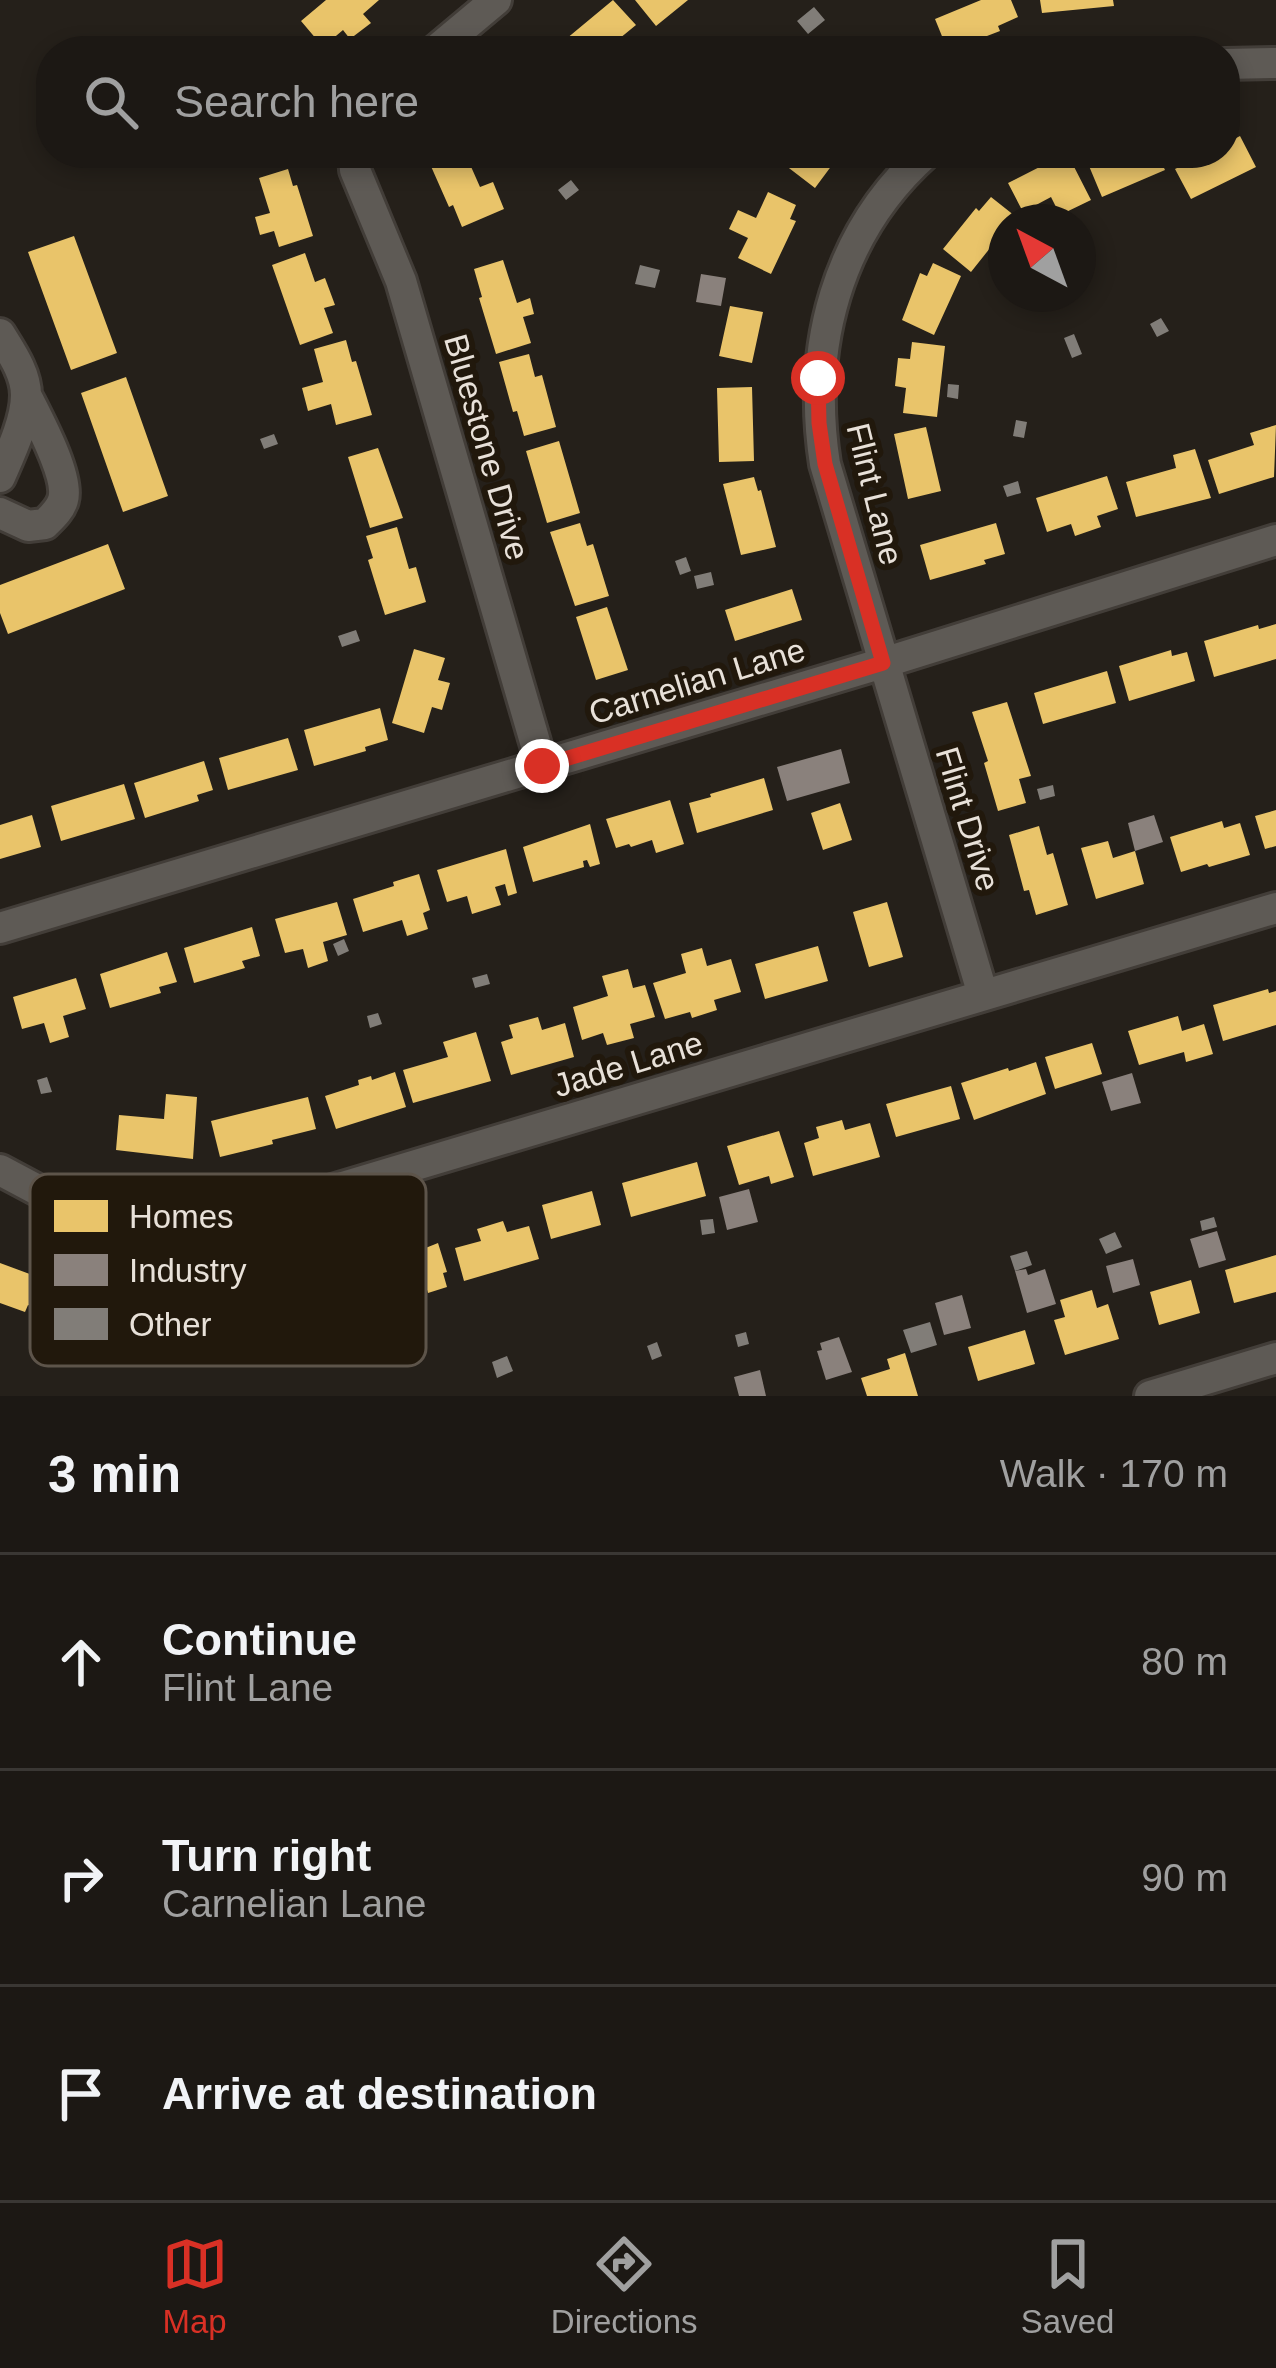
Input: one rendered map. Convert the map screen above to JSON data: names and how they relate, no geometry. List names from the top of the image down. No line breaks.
{"streets":{"street":["Bluestone Drive","Flint Lane","Carnelian Lane","Flint Drive","Jade Lane"]},"crossings":[["Bluestone Drive","Carnelian Lane"],["Flint Lane","Carnelian Lane"],["Flint Lane","Flint Drive"],["Carnelian Lane","Flint Drive"],["Flint Drive","Jade Lane"]],"legend":["Homes","Industry","Other"],"north":"top left","page":{"search":"Search here","heading":["3 min","Walk · 170 m"],"list":[["Continue","Flint Lane","80 m"],["Turn right","Carnelian Lane","90 m"],"Arrive at destination"],"nav":["Map","Directions","Saved"]}}
